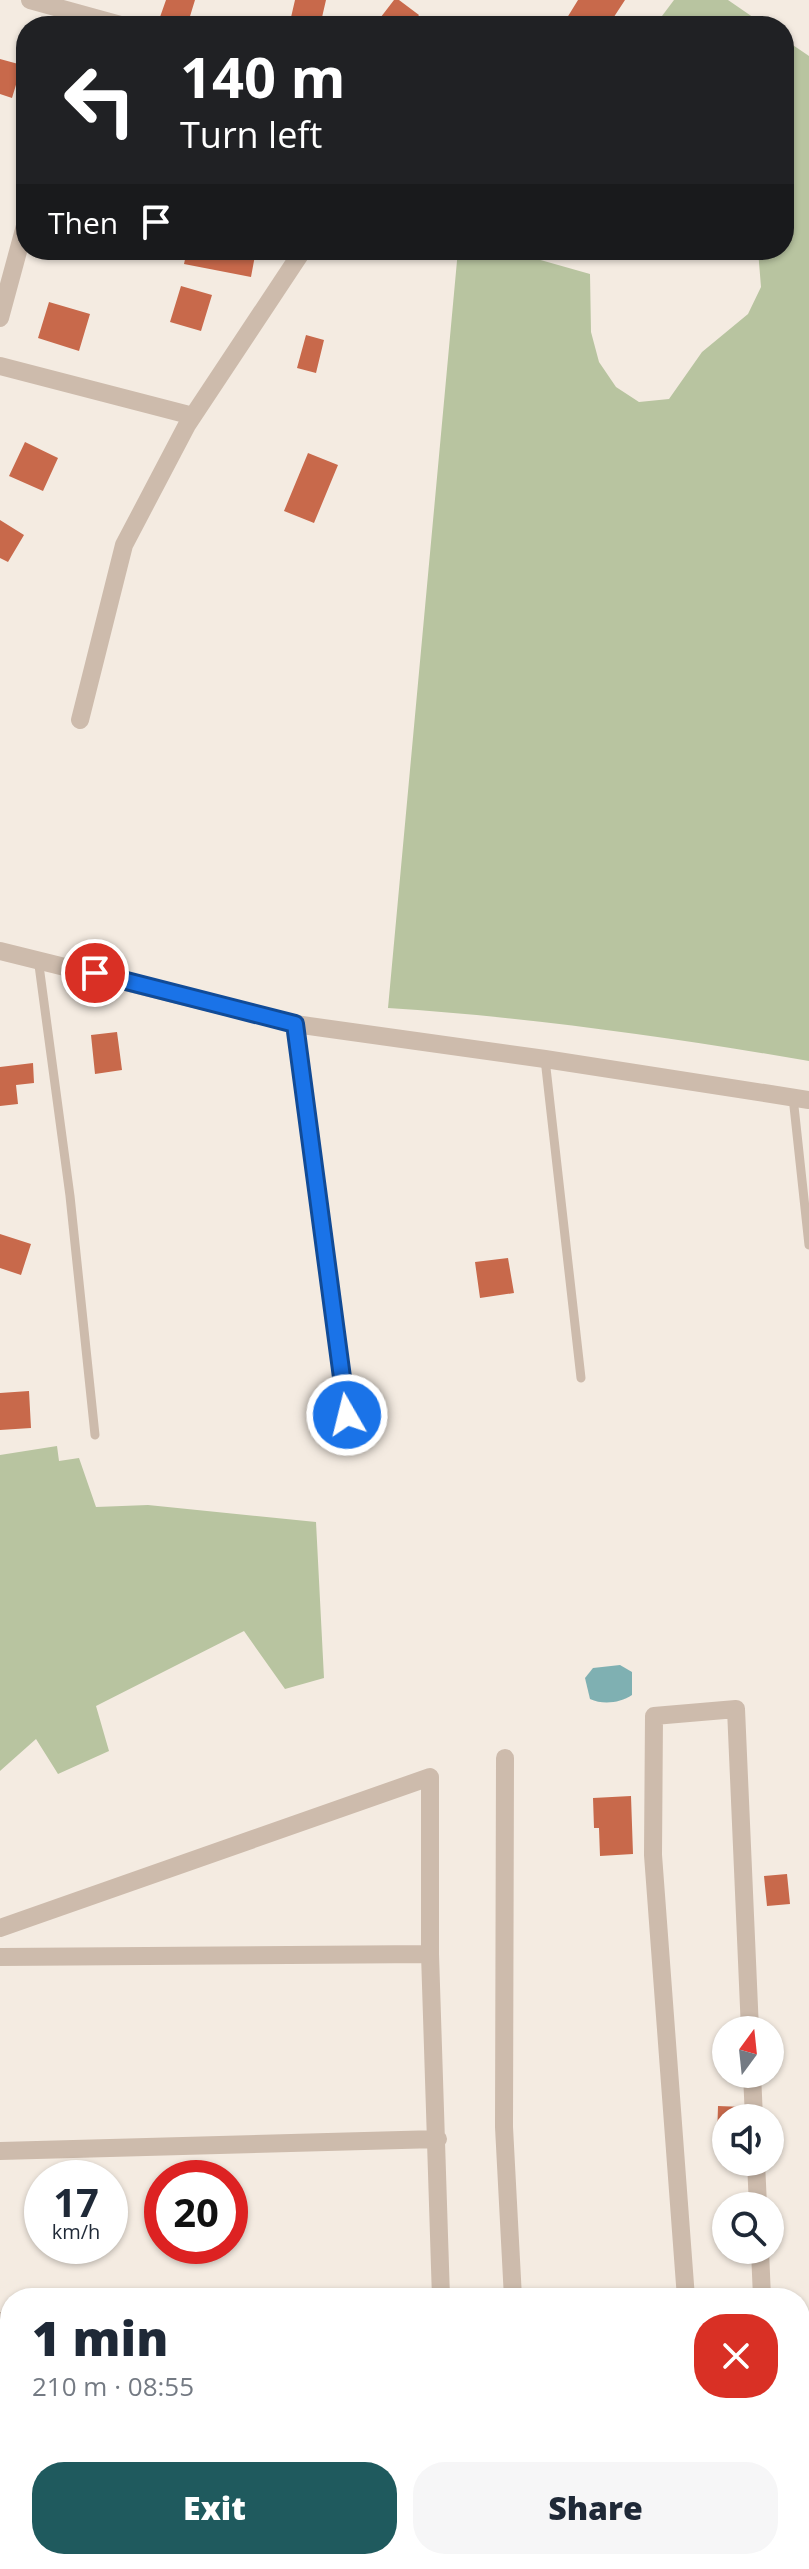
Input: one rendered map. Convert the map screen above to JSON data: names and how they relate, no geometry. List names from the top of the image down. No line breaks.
{"north":"top","page":{"turn":["140 m","Turn left"],"then":"Then","speed":"17 km/h","limit":"20","heading":["1 min","210 m · 08:55"],"buttons":["Exit","Share"]}}
